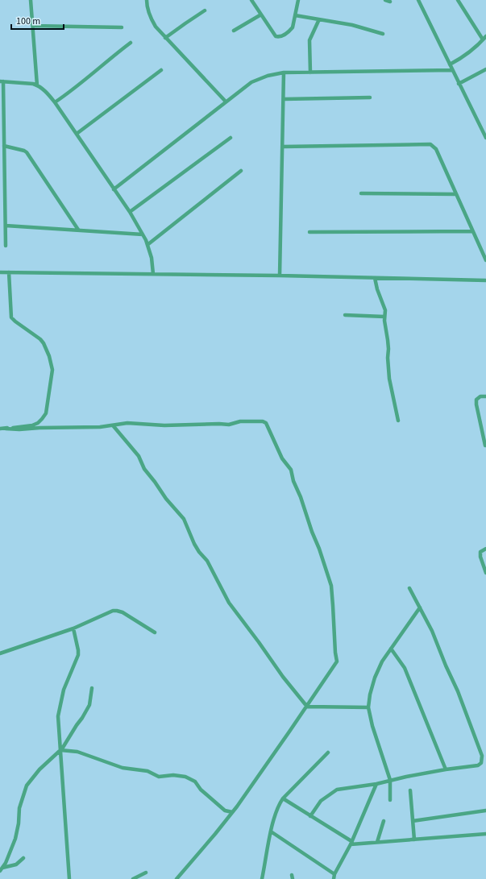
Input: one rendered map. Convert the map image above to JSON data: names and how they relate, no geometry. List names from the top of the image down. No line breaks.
{"scale_bar":"100 m"}
